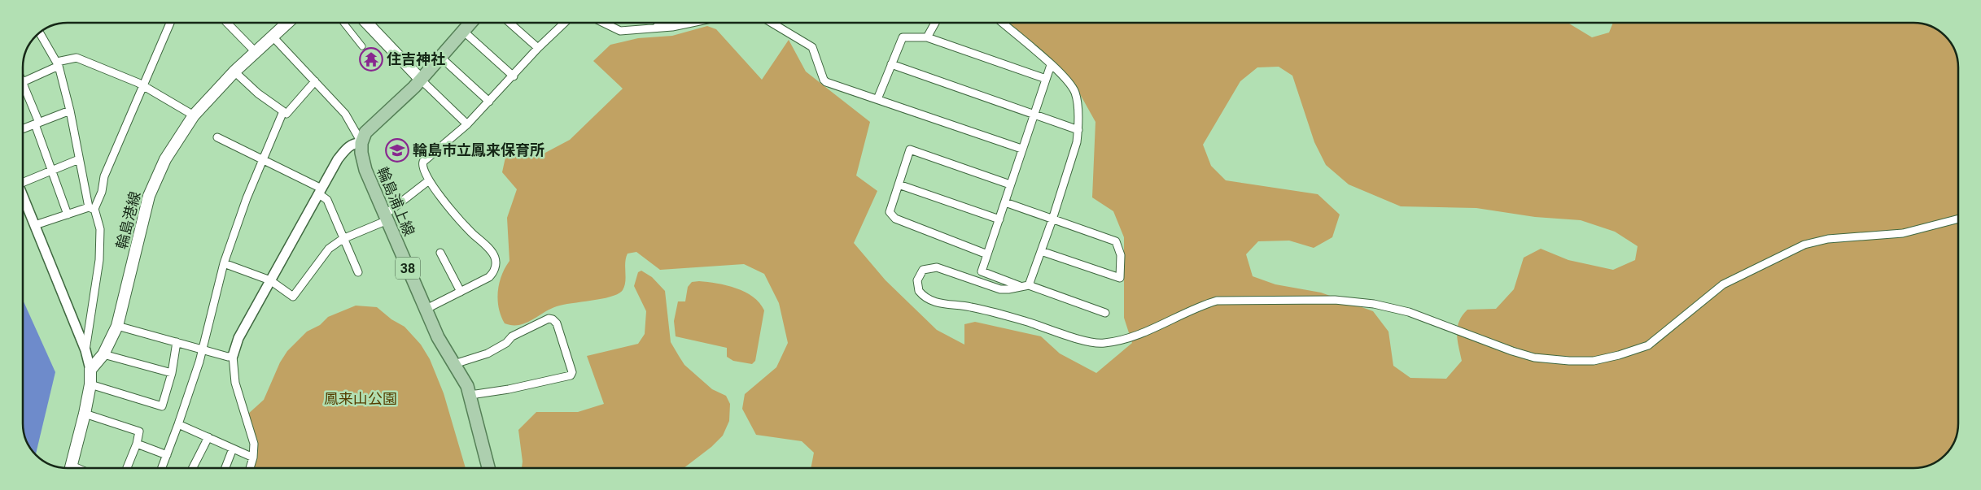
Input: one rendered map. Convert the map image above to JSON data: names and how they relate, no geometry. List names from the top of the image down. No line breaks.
{"streets":{"main road":["輪島浦上線","輪島港線","38"]},"parks":["鳳来山公園"],"places":{"temple":["住吉神社"],"school or university":["輪島市立鳳来保育所"]}}
